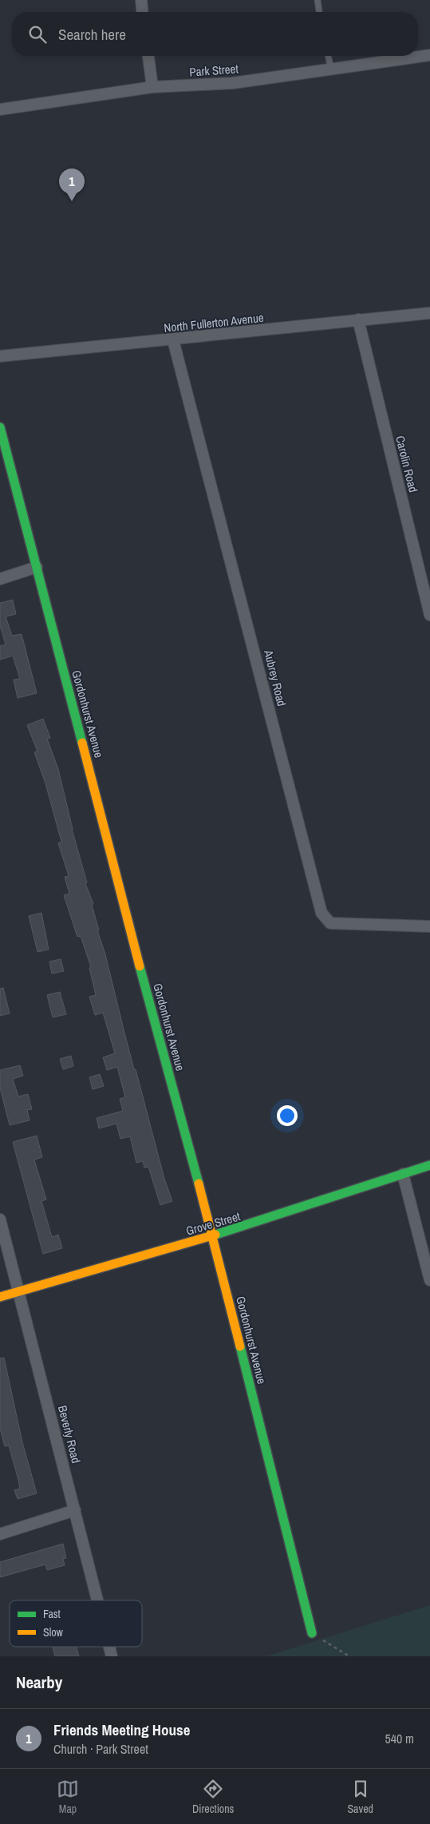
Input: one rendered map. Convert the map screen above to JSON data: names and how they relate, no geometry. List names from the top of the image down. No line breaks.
{"streets":{"street":["Park Street","North Fullerton Avenue","Carolin Road","Aubrey Road","Gordonhurst Avenue","Grove Street","Beverly Road"]},"crossings":[["North Fullerton Avenue","Carolin Road"],["North Fullerton Avenue","Aubrey Road"],["Gordonhurst Avenue","Grove Street"],["Grove Street","Beverly Road"]],"legend":["Fast","Slow"],"page":{"search":"Search here","pins":"1","heading":"Nearby","list":[{"mark":"1","name":"Friends Meeting House","note":"Church · Park Street","value":"540 m"}],"nav":["Map","Directions","Saved"]}}
